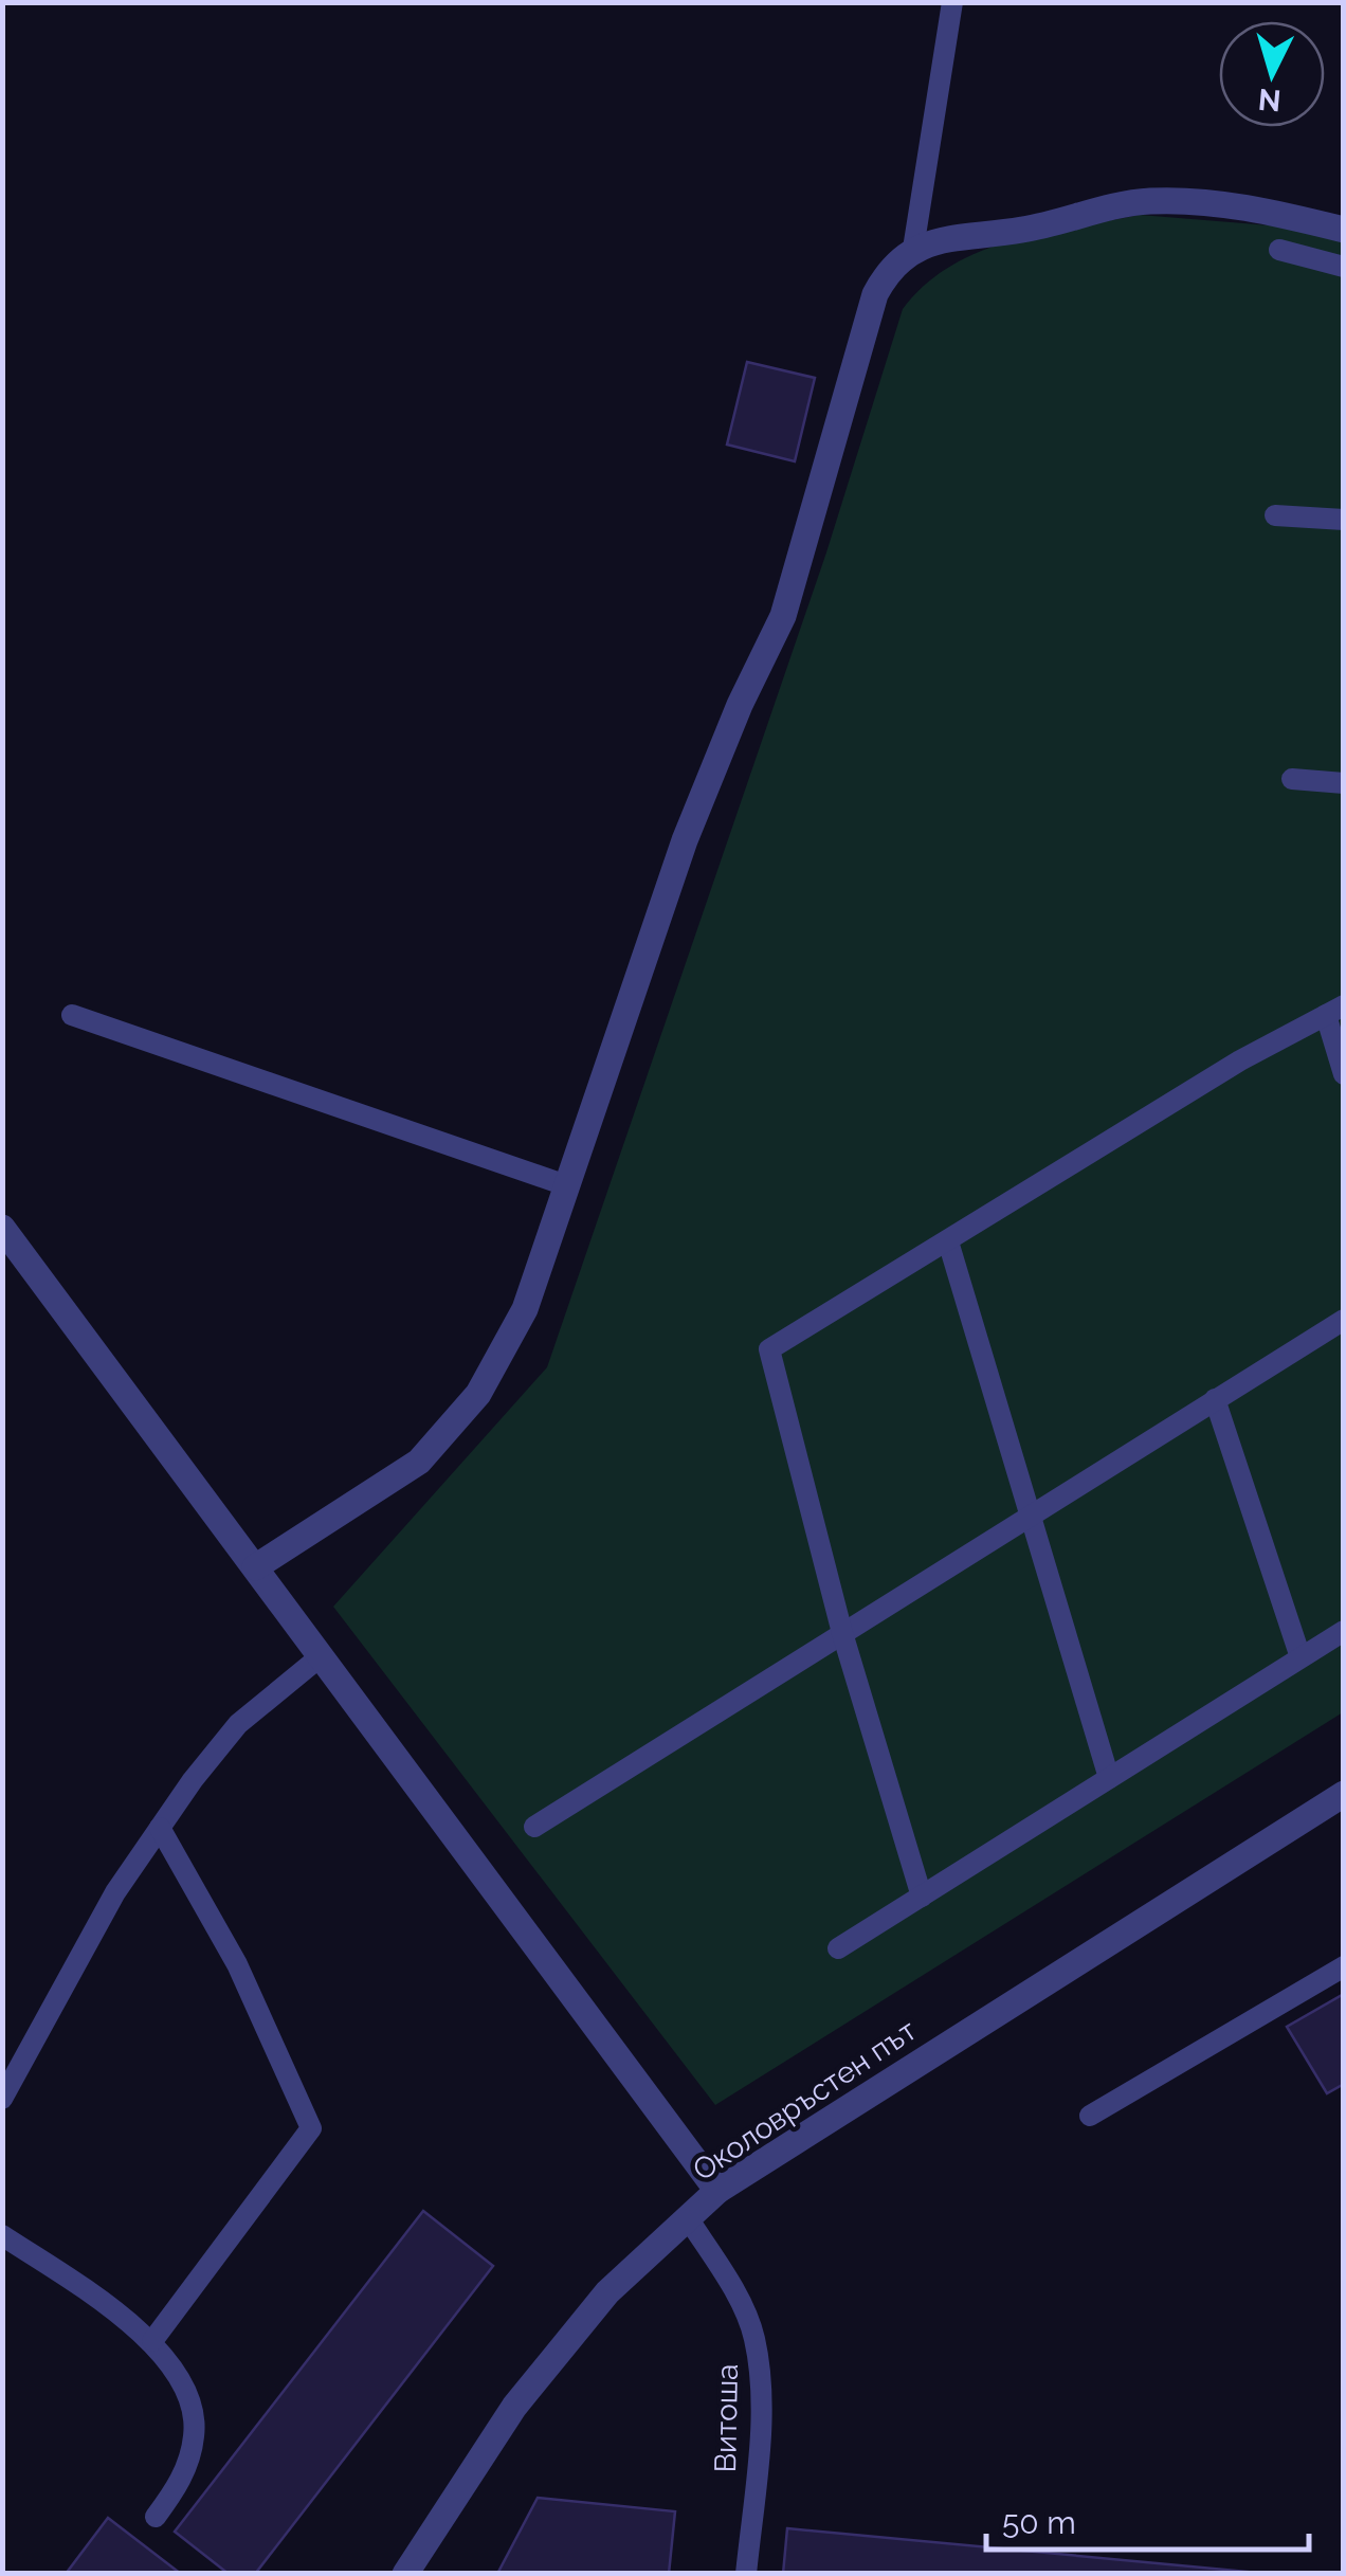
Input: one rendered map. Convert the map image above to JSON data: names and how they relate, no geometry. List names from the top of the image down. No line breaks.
{"streets":{"street":["Околовръстен път"],"lane":["Витоша"]},"crossings":[["Околовръстен път","Витоша"]],"scale_bar":"50 m","north":"bottom"}
